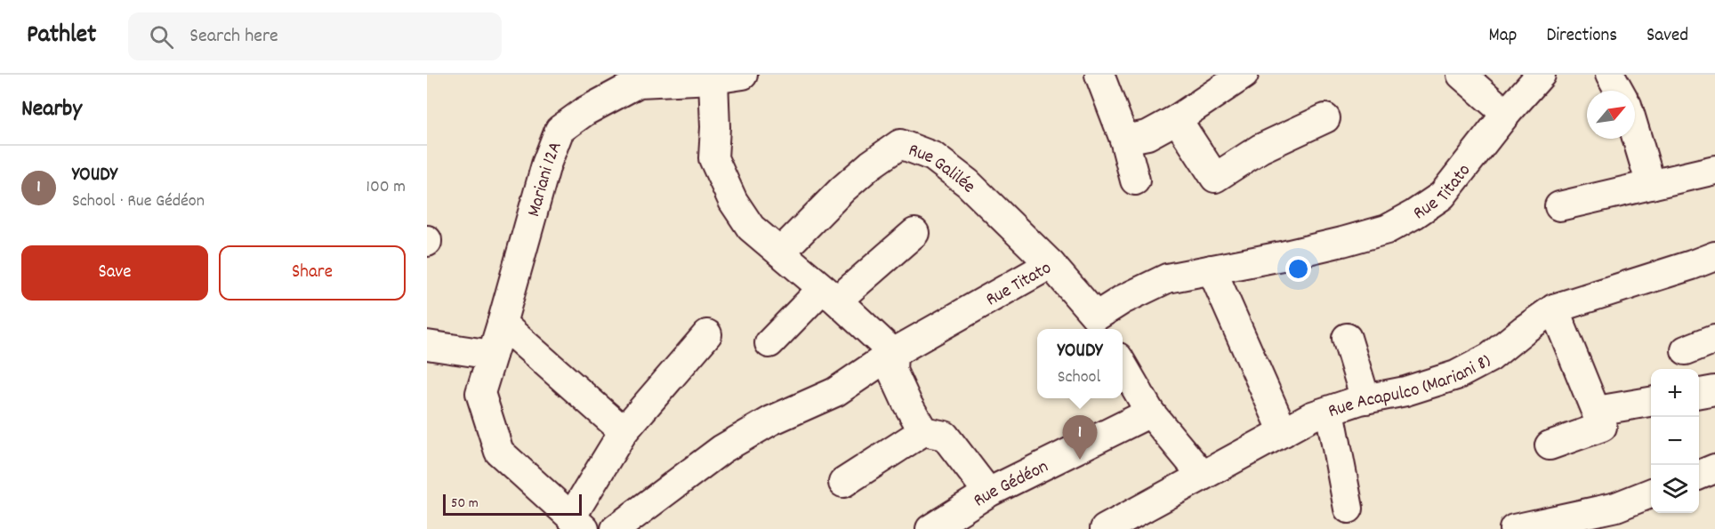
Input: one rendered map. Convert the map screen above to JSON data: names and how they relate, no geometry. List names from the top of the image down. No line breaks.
{"streets":{"street":["Rue Galilée","Mariani 12A","Rue Titato","Rue Acapulco (Mariani 8)","Rue Gédéon"]},"crossings":[["Rue Galilée","Rue Titato"]],"scale_bar":"50 m","north":"top right","page":{"header":"Pathlet","search":"Search here","nav":["Map","Directions","Saved"],"heading":"Nearby","list":[{"mark":"1","name":"YOUDY","note":"School · Rue Gédéon","value":"100 m"}],"buttons":["Save","Share"],"popup":["YOUDY","School"],"map_buttons":["+","−"],"pins":"1","scale":"50 m"}}
